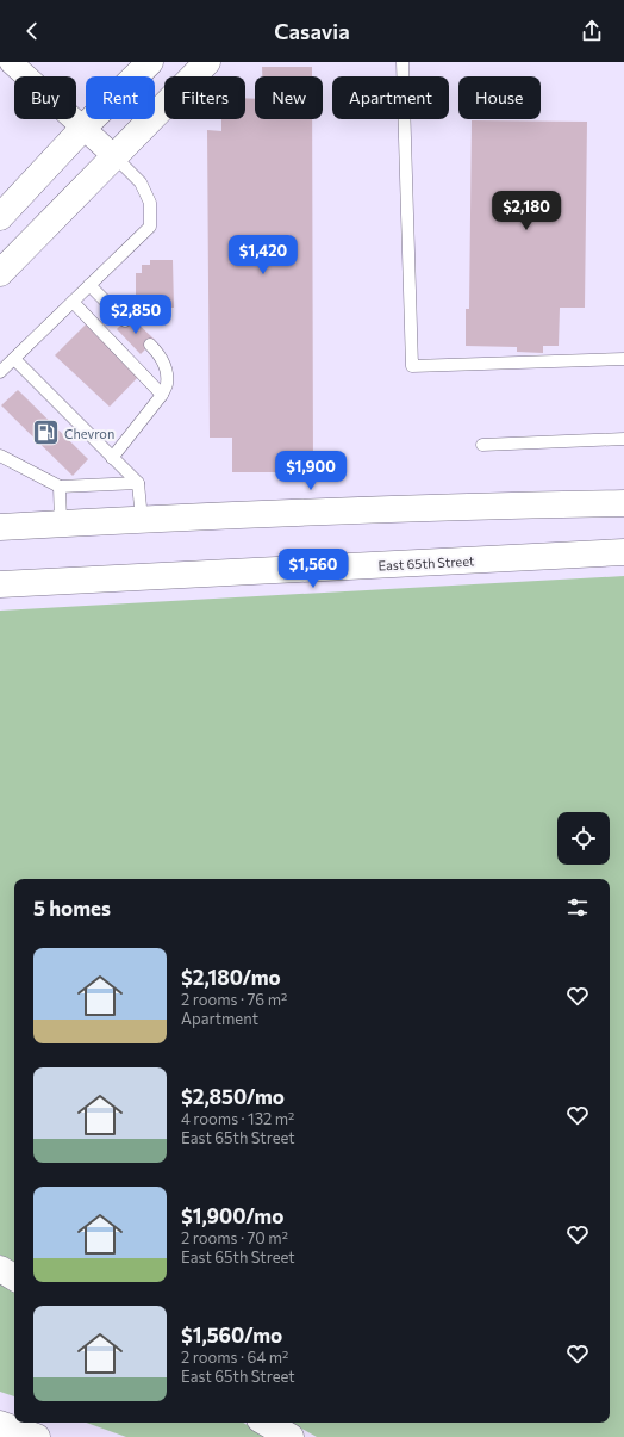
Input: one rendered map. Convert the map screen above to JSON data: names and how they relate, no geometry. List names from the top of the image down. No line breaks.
{"streets":{"main road":["East 65th Street"]},"places":{"fuel station":["Chevron"]},"page":{"header":"Casavia","chip":["Buy","Rent","Filters","New","Apartment","House"],"price":["$2,180","$1,420","$2,850","$1,900","$1,560"],"heading":"5 homes","list":[{"name":"$2,180/mo","note":"2 rooms · 76 m² · Apartment"},{"name":"$2,850/mo","note":"4 rooms · 132 m² · East 65th Street"},{"name":"$1,900/mo","note":"2 rooms · 70 m² · East 65th Street"},{"name":"$1,560/mo","note":"2 rooms · 64 m² · East 65th Street"}]}}
